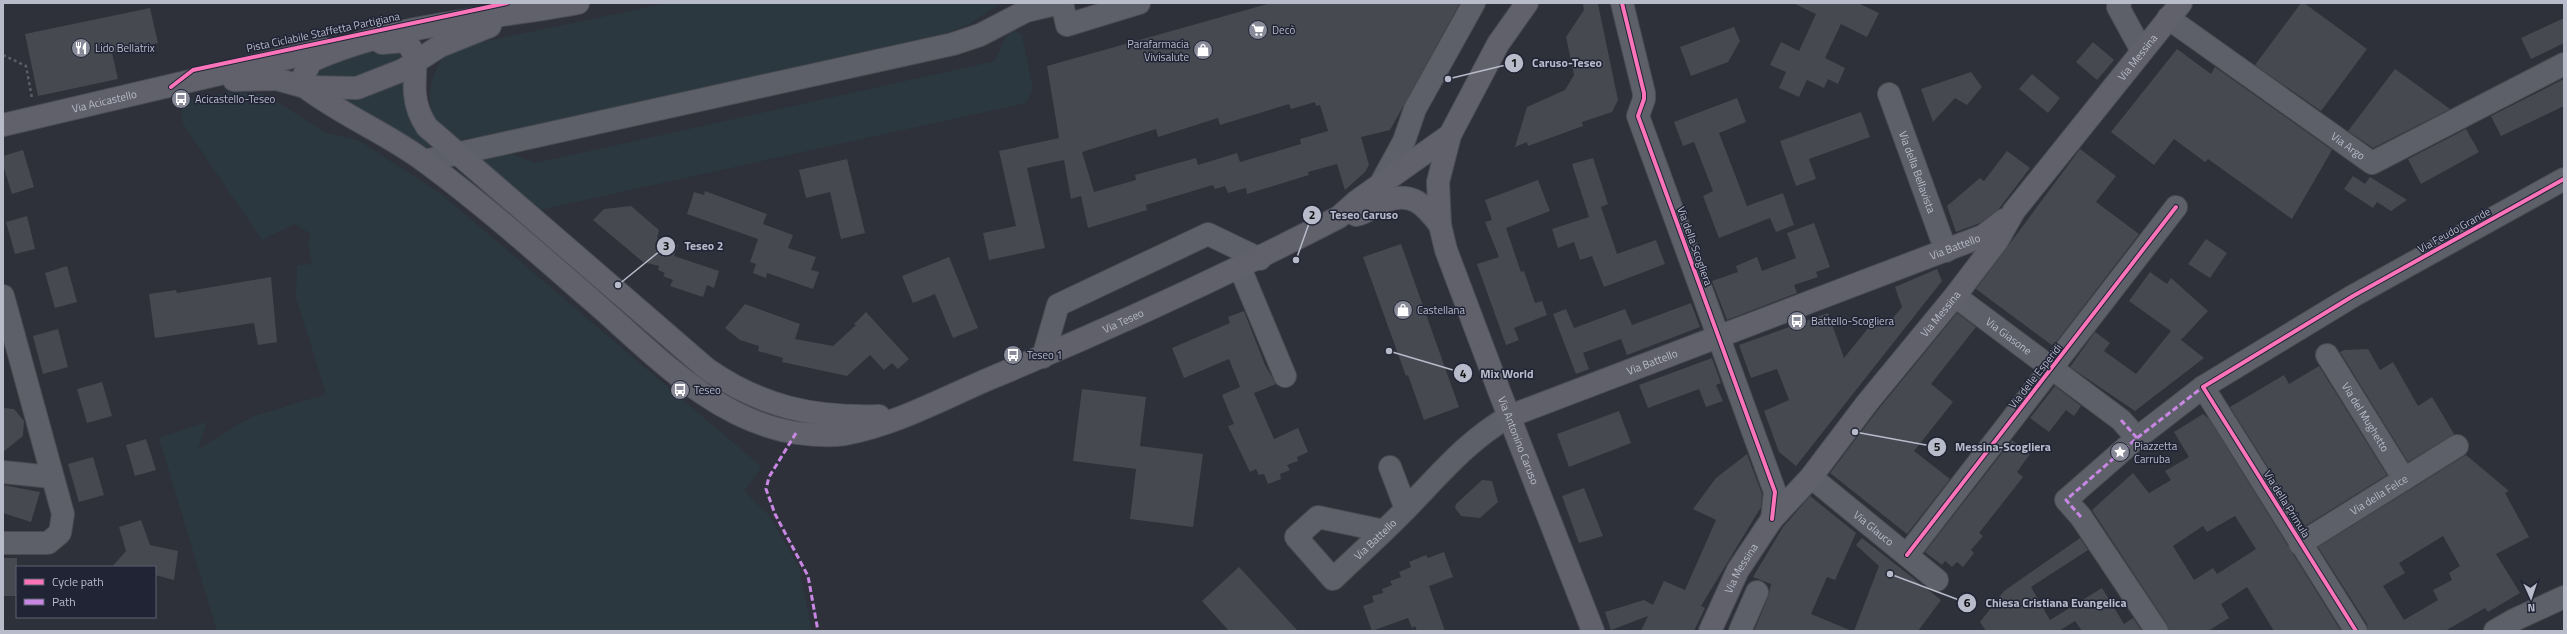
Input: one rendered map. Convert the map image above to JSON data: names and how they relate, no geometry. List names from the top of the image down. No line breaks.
{"streets":{"main road":["Via Messina","Via Acicastello","Via Battello","Via Teseo","Via Antonino Caruso"],"street":["Via Argo","Via della Bellavista","Via Feudo Grande","Via della Scogliera","Via Giasone","Via delle Esperidi","Via del Mughetto","Via della Felce","Via della Primula","Via Glauco"],"cycle path":["Pista Ciclabile Staffetta Partigiana"]},"crossings":[["Via Messina","Via Argo"],["Via Messina","Via della Scogliera"],["Via Messina","Via Battello"],["Via Messina","Via Giasone"],["Via Messina","Via Glauco"],["Via della Bellavista","Via Battello"],["Via Feudo Grande","Via Giasone"],["Via Feudo Grande","Via della Primula"],["Via della Scogliera","Via Battello"],["Via Battello","Via Antonino Caruso"],["Via Giasone","Via delle Esperidi"],["Via delle Esperidi","Via Glauco"],["Via del Mughetto","Via della Felce"],["Via della Felce","Via della Primula"]],"places":{"supermarket":["Decò"],"restaurant":["Lido Bellatrix"],"shop":["Parafarmacia Vivisalute","Castellana"],"other":["Caruso-Teseo","Teseo Caruso","Teseo 2","Mix World","Messina-Scogliera","Chiesa Cristiana Evangelica"],"bus stop":["Acicastello-Teseo","Battello-Scogliera","Teseo 1","Teseo"],"place":["Piazzetta Carruba"]},"legend":["Cycle path","Path"],"north":"bottom"}
